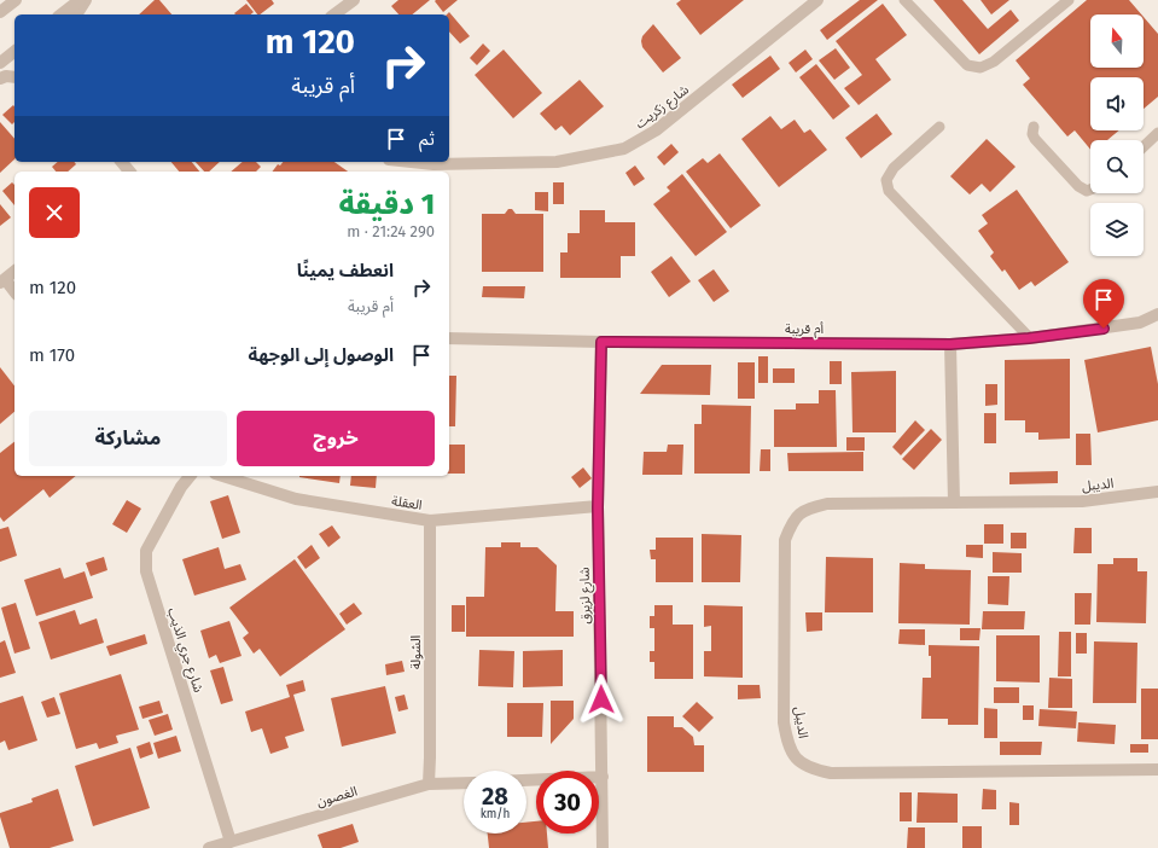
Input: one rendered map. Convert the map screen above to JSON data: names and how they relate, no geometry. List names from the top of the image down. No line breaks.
{"streets":{"street":["شارع زكريت","أم قريبة","الديبل","العقلة","شارع لزيرق","شارع جري الذيب","الشولة","الغصون"]},"crossings":[["أم قريبة","شارع لزيرق"],["العقلة","شارع لزيرق"],["العقلة","الشولة"],["شارع جري الذيب","الغصون"],["الشولة","الغصون"]],"north":"top","page":{"turn":["120 m","أم قريبة"],"then":"ثم","heading":["1 دقيقة","290 m · 21:24"],"list":[{"name":"انعطف يمينًا","note":"أم قريبة","value":"120 m"},{"name":"الوصول إلى الوجهة","value":"170 m"}],"buttons":["خروج","مشاركة"],"speed":"28 km/h","limit":"30"}}
